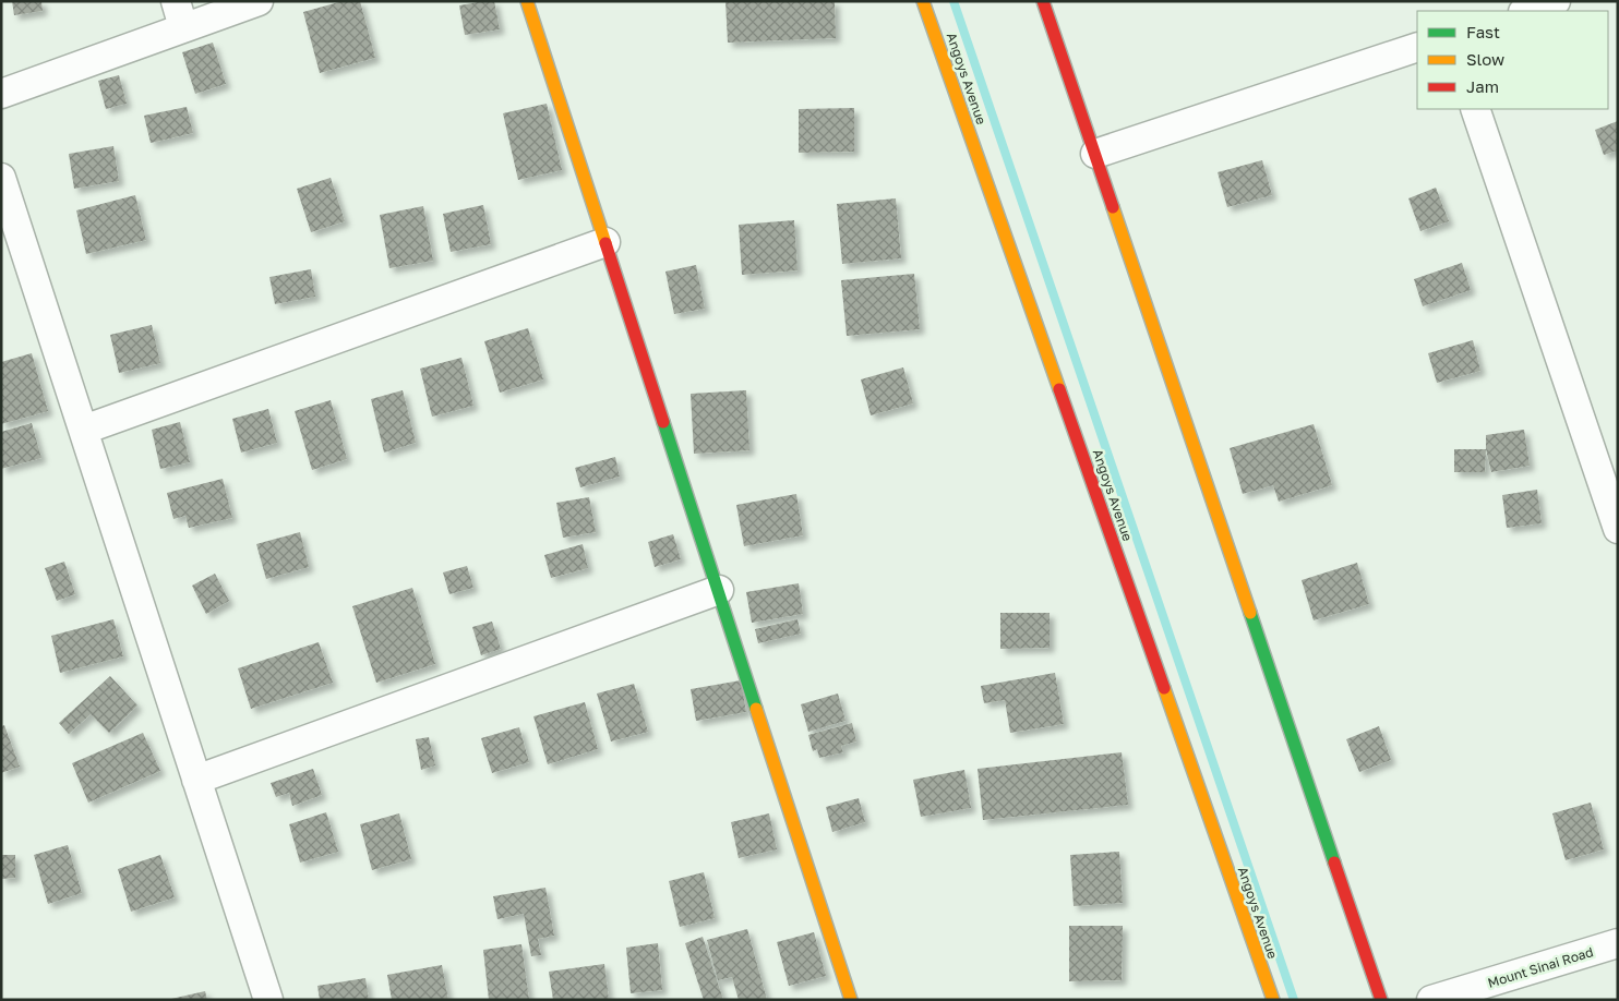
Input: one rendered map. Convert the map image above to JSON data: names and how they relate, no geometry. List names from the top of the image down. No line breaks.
{"streets":{"street":["Angoys Avenue","Mount Sinai Road"]},"legend":["Fast","Slow","Jam"]}
